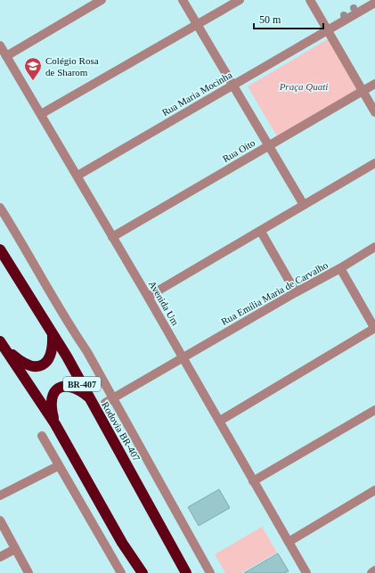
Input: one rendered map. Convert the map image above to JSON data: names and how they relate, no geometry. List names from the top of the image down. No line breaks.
{"streets":{"highway":["BR-407","Rodovia BR-407"],"street":["Rua Maria Mocinha","Rua Oito","Rua Emília Maria de Carvalho","Avenida Um"]},"crossings":[["Rua Maria Mocinha","Avenida Um"],["Rua Oito","Avenida Um"],["Rua Emília Maria de Carvalho","Avenida Um"]],"parks":["Praça Quati"],"places":{"school or university":["Colégio Rosa de Sharom"]},"scale_bar":"50 m"}
